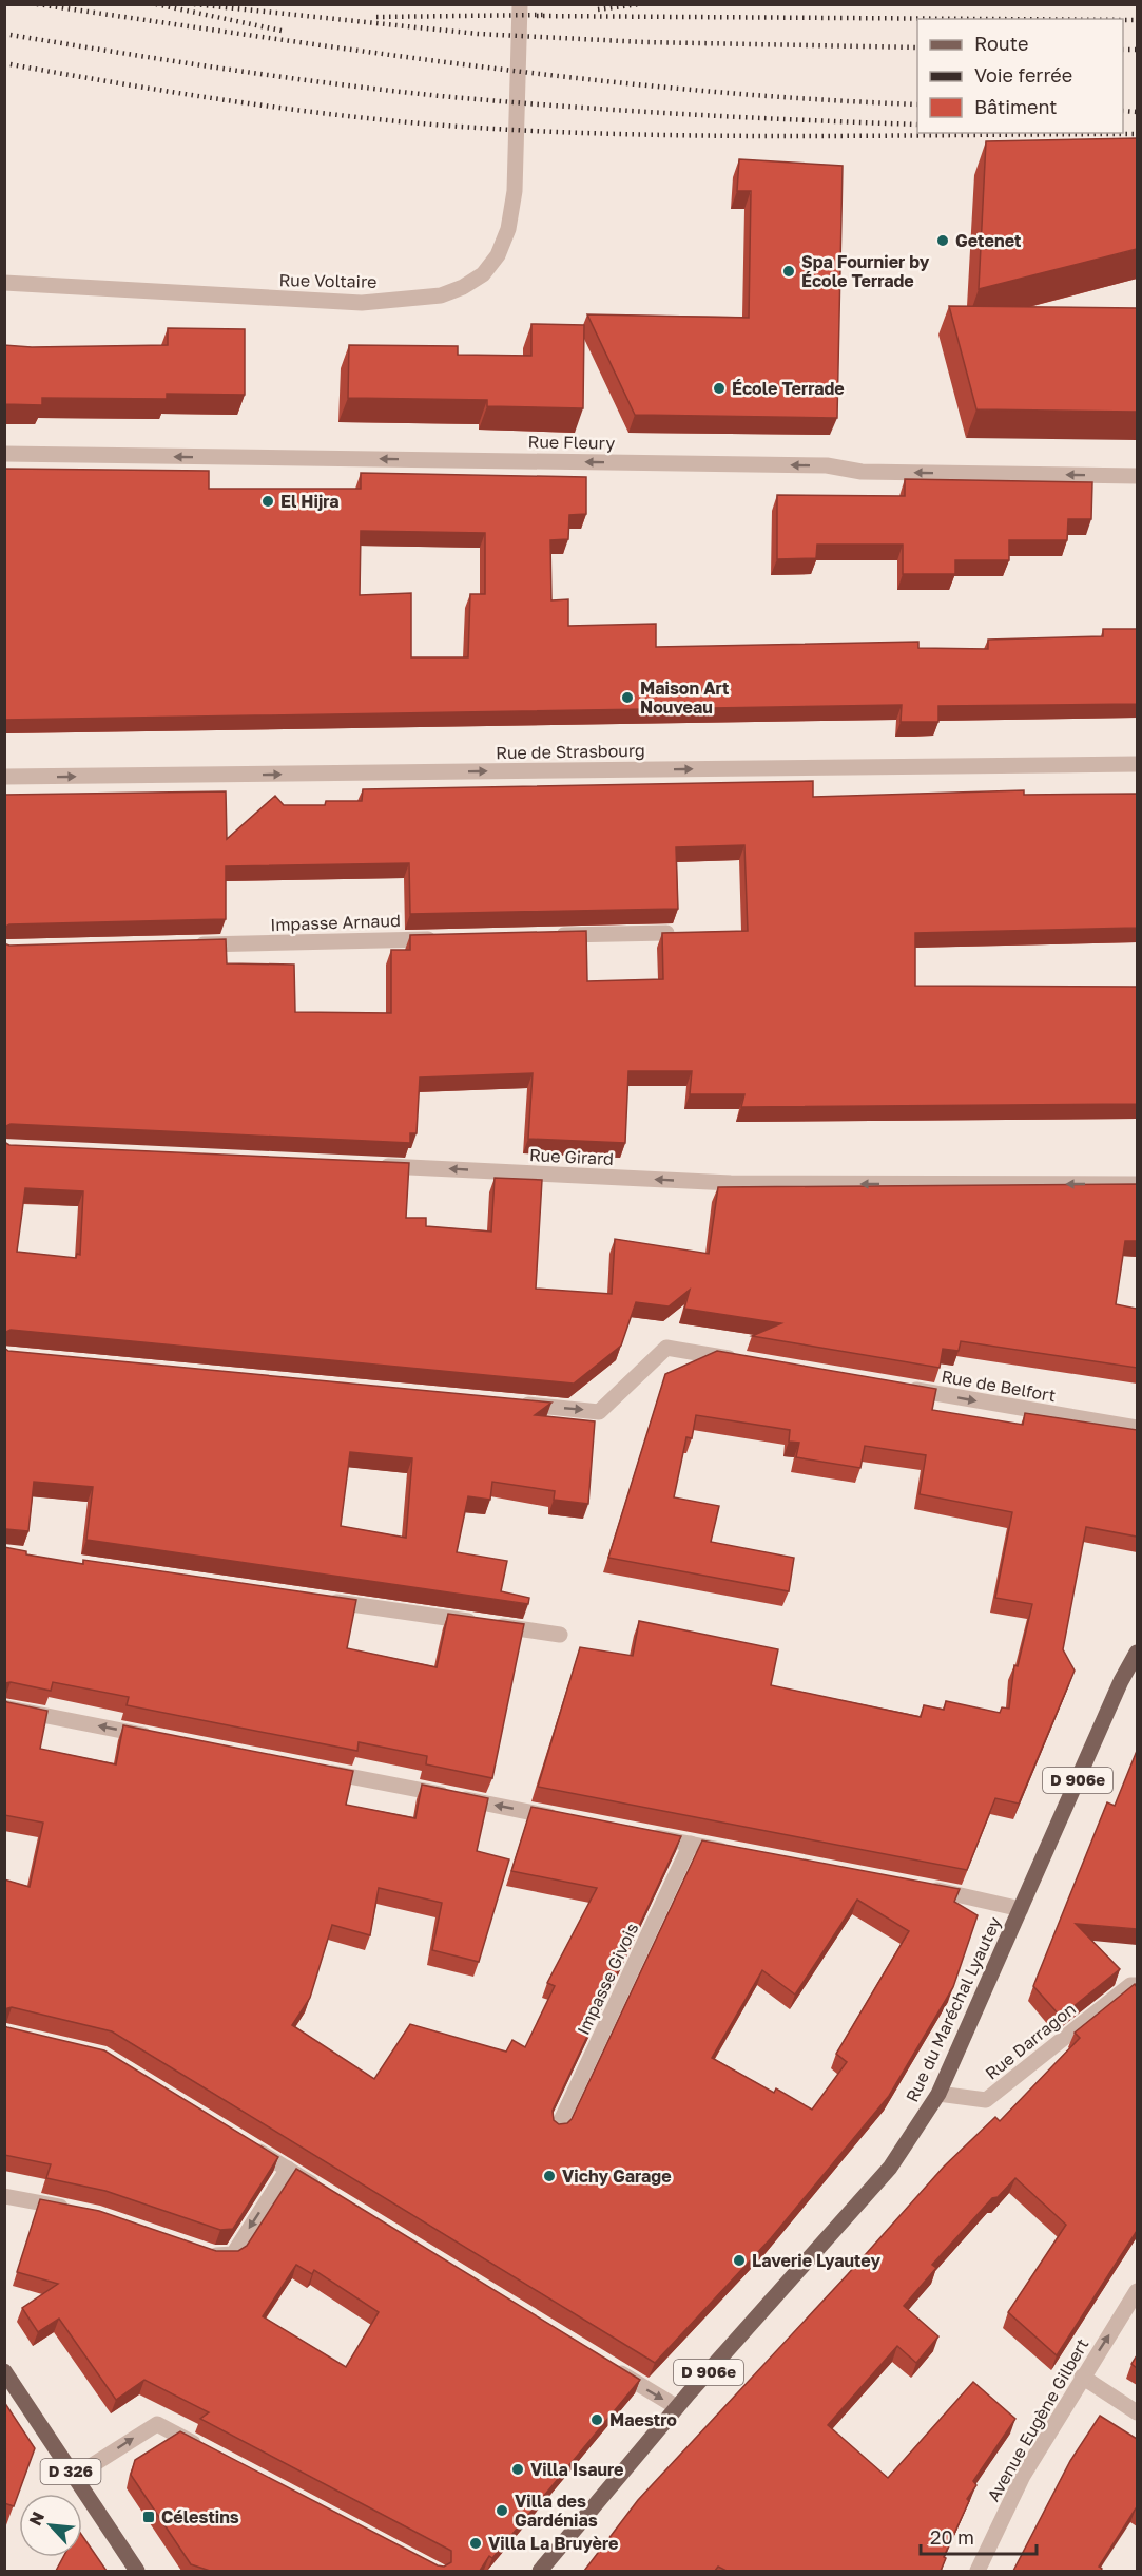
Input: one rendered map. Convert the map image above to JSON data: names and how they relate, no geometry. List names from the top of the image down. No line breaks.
{"streets":{"main road":["D 906e","Rue du Maréchal Lyautey","D 326"],"street":["Rue Voltaire","Rue Fleury","Rue de Strasbourg","Impasse Arnaud","Rue Girard","Rue de Belfort","Impasse Givois","Rue Darragon","Avenue Eugène Gilbert"]},"crossings":[["Rue du Maréchal Lyautey","Rue Darragon"]],"one_way":["Rue Fleury","Rue de Strasbourg","Rue Girard","Rue de Belfort"],"places":{"other":["Getenet","Spa Fournier by École Terrade","École Terrade","El Hijra","Maison Art Nouveau","Vichy Garage","Laverie Lyautey","Maestro","Villa Isaure","Villa des Gardénias","Villa La Bruyère"],"transit":["Célestins"]},"legend":["Route","Voie ferrée","Bâtiment"],"scale_bar":"20 m","north":"top left"}
